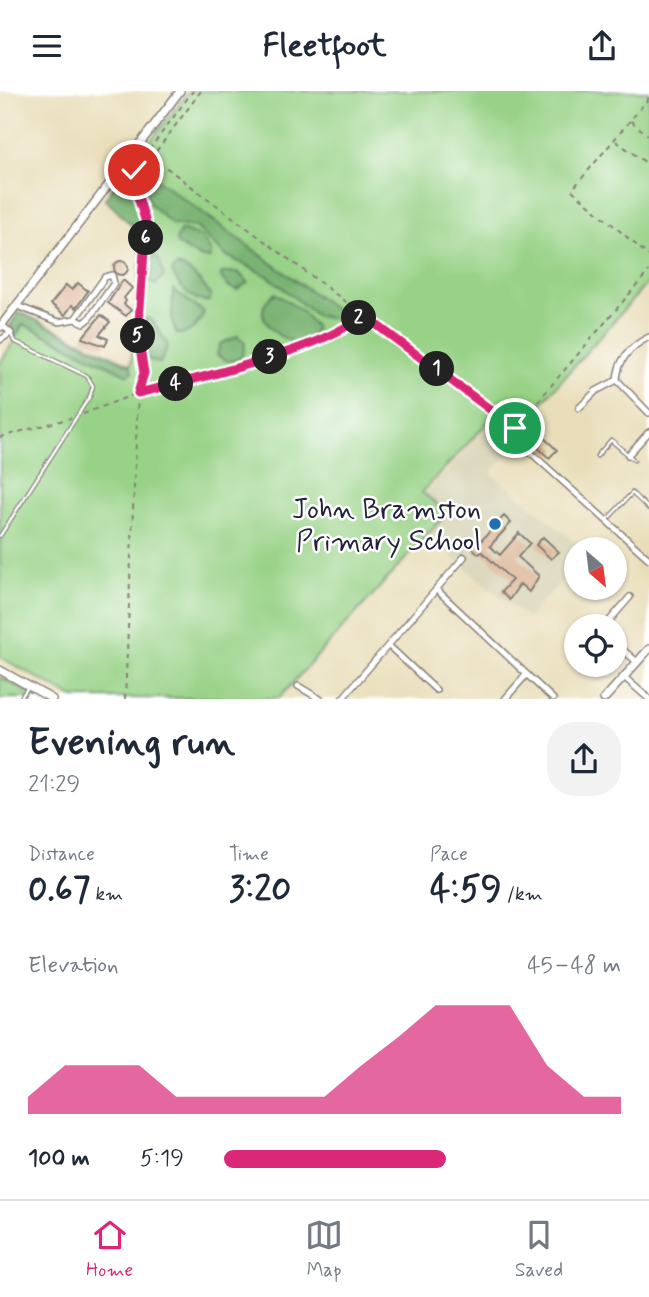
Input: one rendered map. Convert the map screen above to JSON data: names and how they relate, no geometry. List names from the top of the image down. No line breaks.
{"places":["John Bramston Primary School"],"north":"bottom right","page":{"header":"Fleetfoot","pins":["6","2","5","3","1","4"],"heading":["Evening run","21:29"],"stats":[["Distance","0.67 km"],["Time","3:20"],["Pace","4:59 /km"]],"chart":["Elevation","45–48 m"],"list":[{"name":"100 m","note":"5:19"}],"tabs":["Home","Map","Saved"]}}
